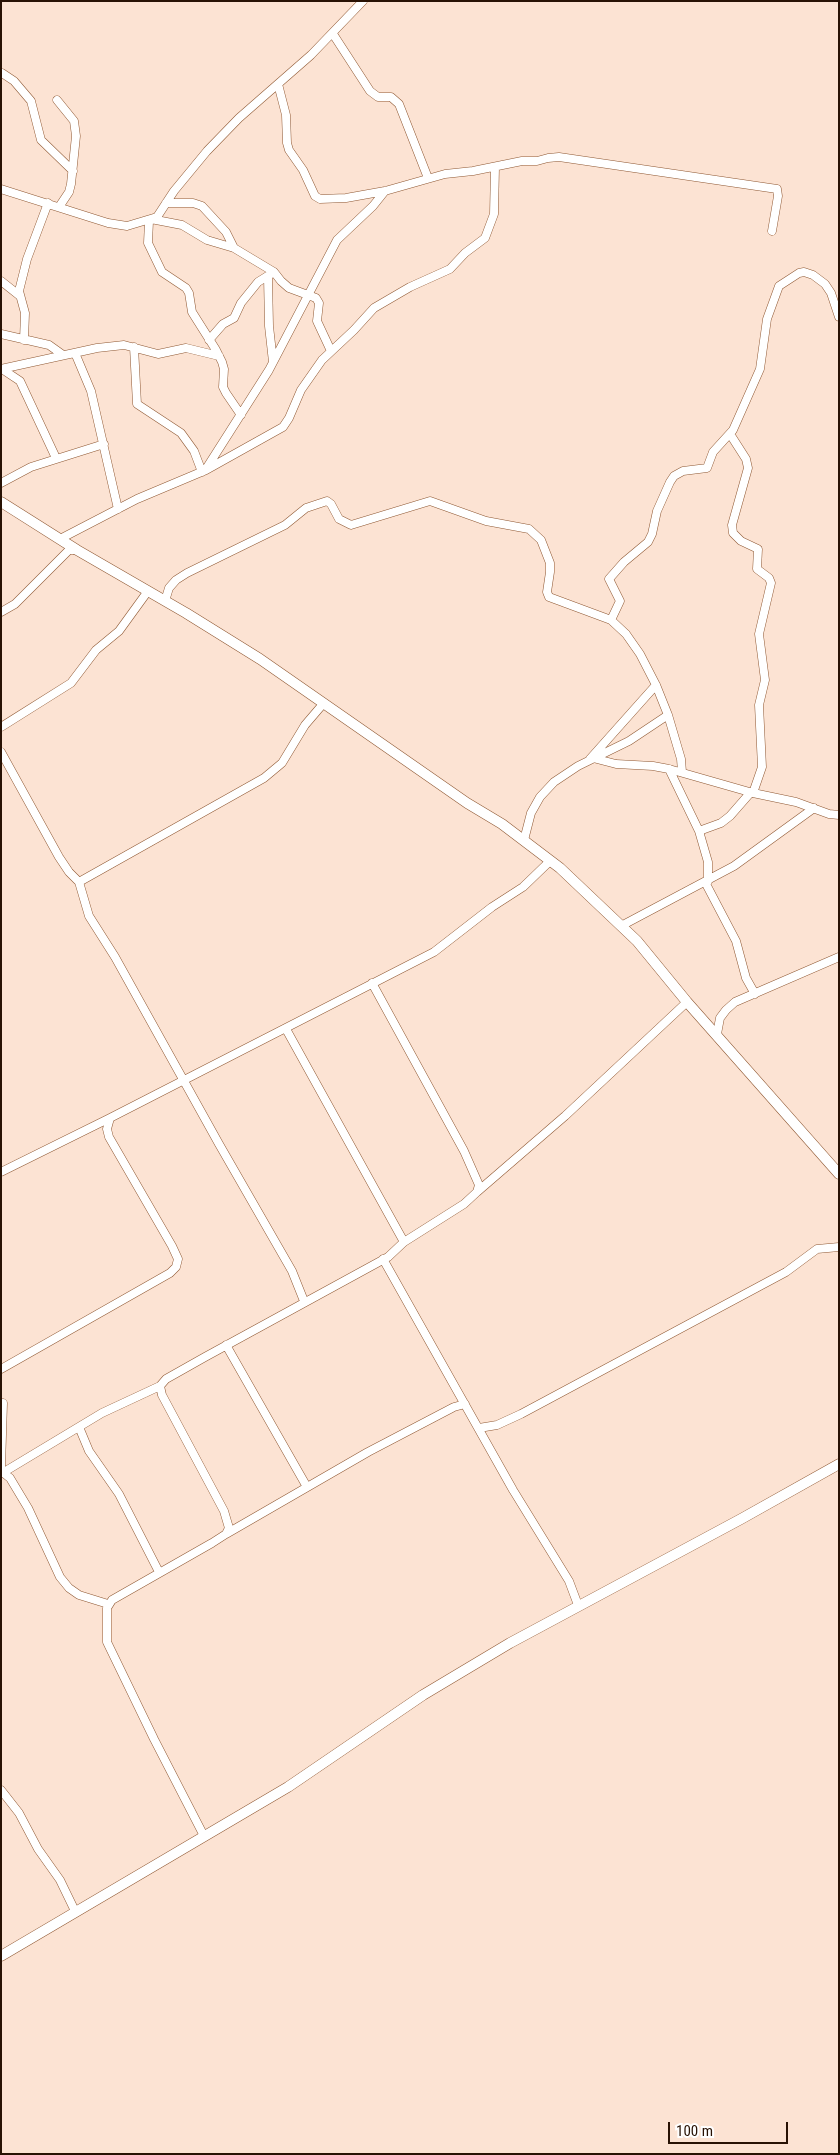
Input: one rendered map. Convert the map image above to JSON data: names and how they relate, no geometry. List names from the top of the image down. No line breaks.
{"scale_bar":"100 m"}
